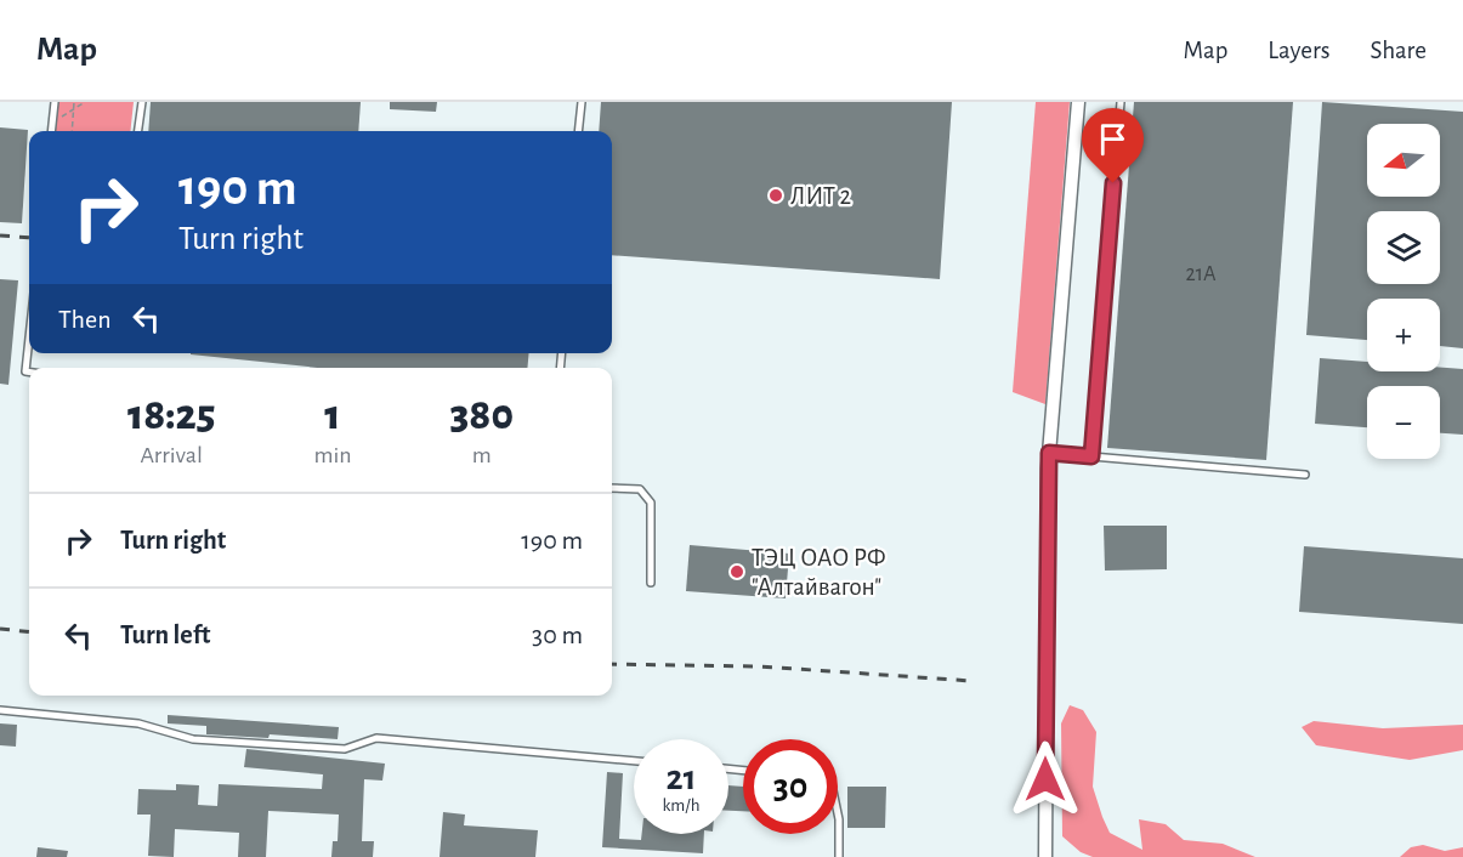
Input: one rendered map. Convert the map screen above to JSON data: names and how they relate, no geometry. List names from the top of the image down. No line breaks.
{"places":["ЛИТ 2","ТЭЦ ОАО РФ \"Алтайвагон\""],"house_numbers":["21А"],"north":"left","page":{"header":"Map","nav":["Map","Layers","Share"],"map_buttons":["+","−"],"turn":["190 m","Turn right"],"then":"Then","eta":["18:25","Arrival","1","min","380","m"],"list":[{"name":"Turn right","value":"190 m"},{"name":"Turn left","value":"30 m"}],"speed":"21 km/h","limit":"30"}}
